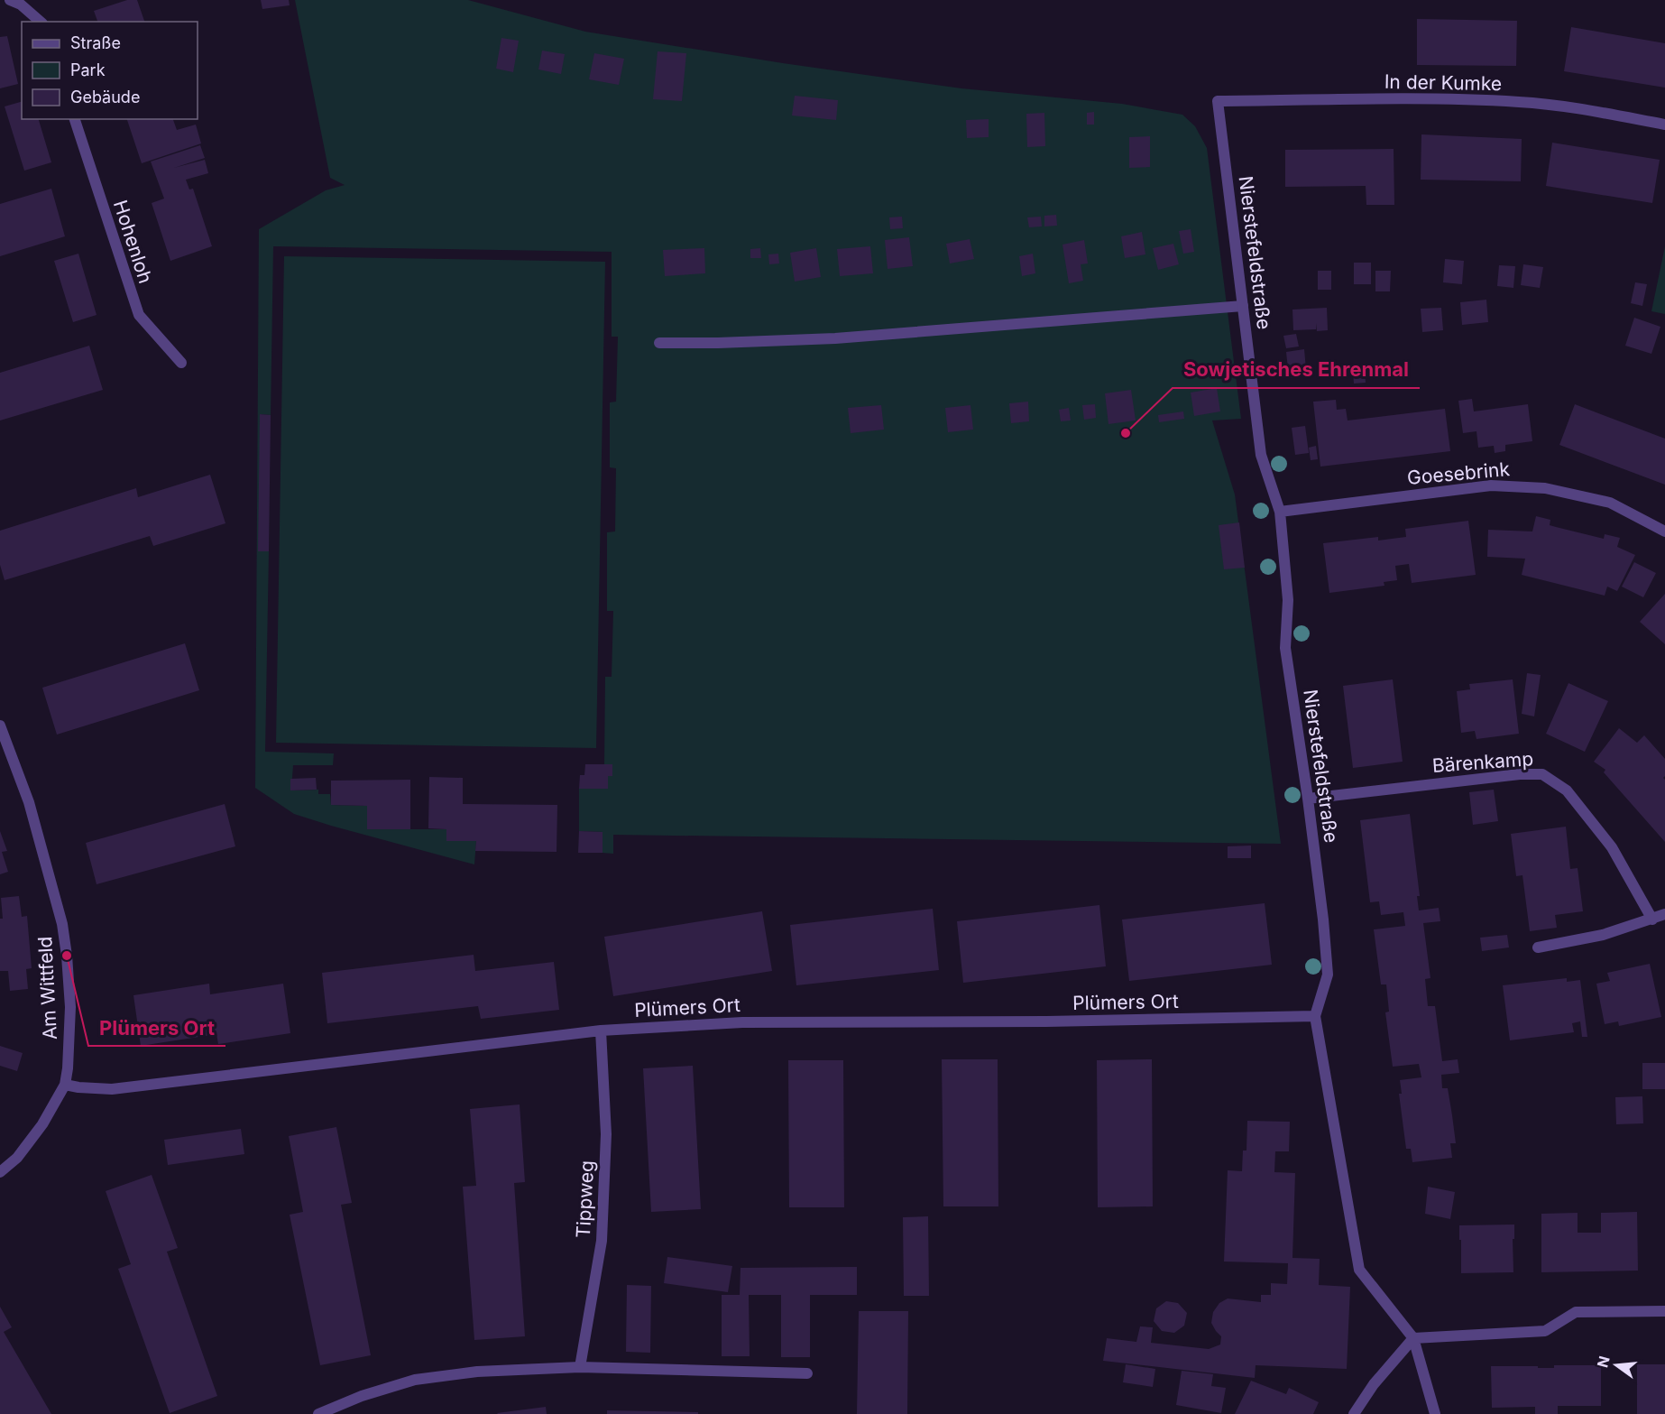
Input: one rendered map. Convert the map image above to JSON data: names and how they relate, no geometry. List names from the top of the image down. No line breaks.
{"streets":{"street":["In der Kumke","Hohenloh","Nierstefeldstraße","Goesebrink","Bärenkamp","Am Wittfeld","Plümers Ort","Tippweg"]},"crossings":[["In der Kumke","Nierstefeldstraße"],["Nierstefeldstraße","Goesebrink"],["Nierstefeldstraße","Bärenkamp"],["Nierstefeldstraße","Plümers Ort"],["Am Wittfeld","Plümers Ort"],["Plümers Ort","Tippweg"]],"places":["Sowjetisches Ehrenmal","Plümers Ort"],"legend":["Straße","Park","Gebäude"],"north":"left"}
